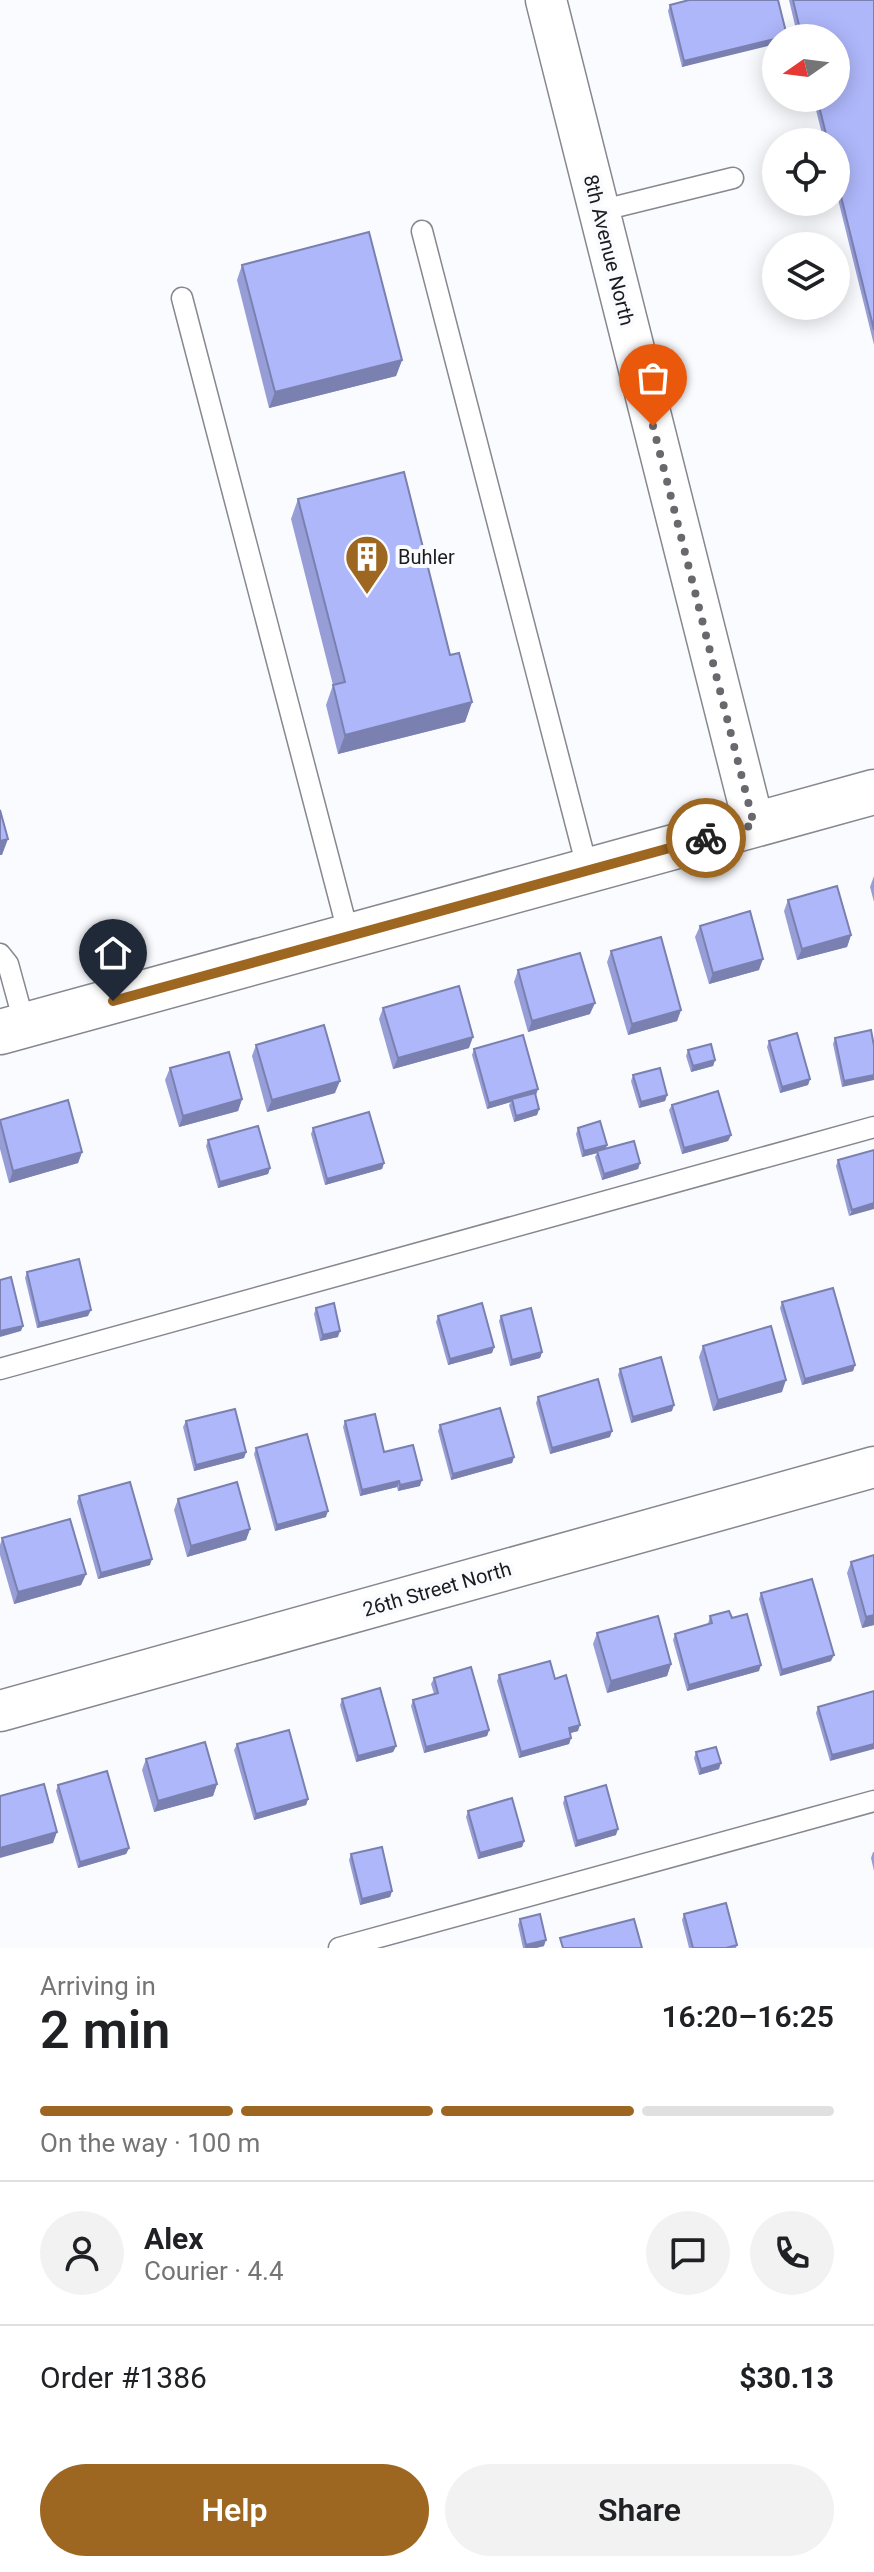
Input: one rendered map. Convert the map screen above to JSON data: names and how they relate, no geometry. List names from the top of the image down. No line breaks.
{"streets":{"street":["8th Avenue North","26th Street North"]},"places":{"building":["Buhler"]},"north":"left","page":{"heading":["2 min","Arriving in","16:20–16:25"],"panel":["Alex","Courier · 4.4","Order #1386","$30.13"],"bar":"On the way · 100 m","buttons":["Help","Share"]}}
